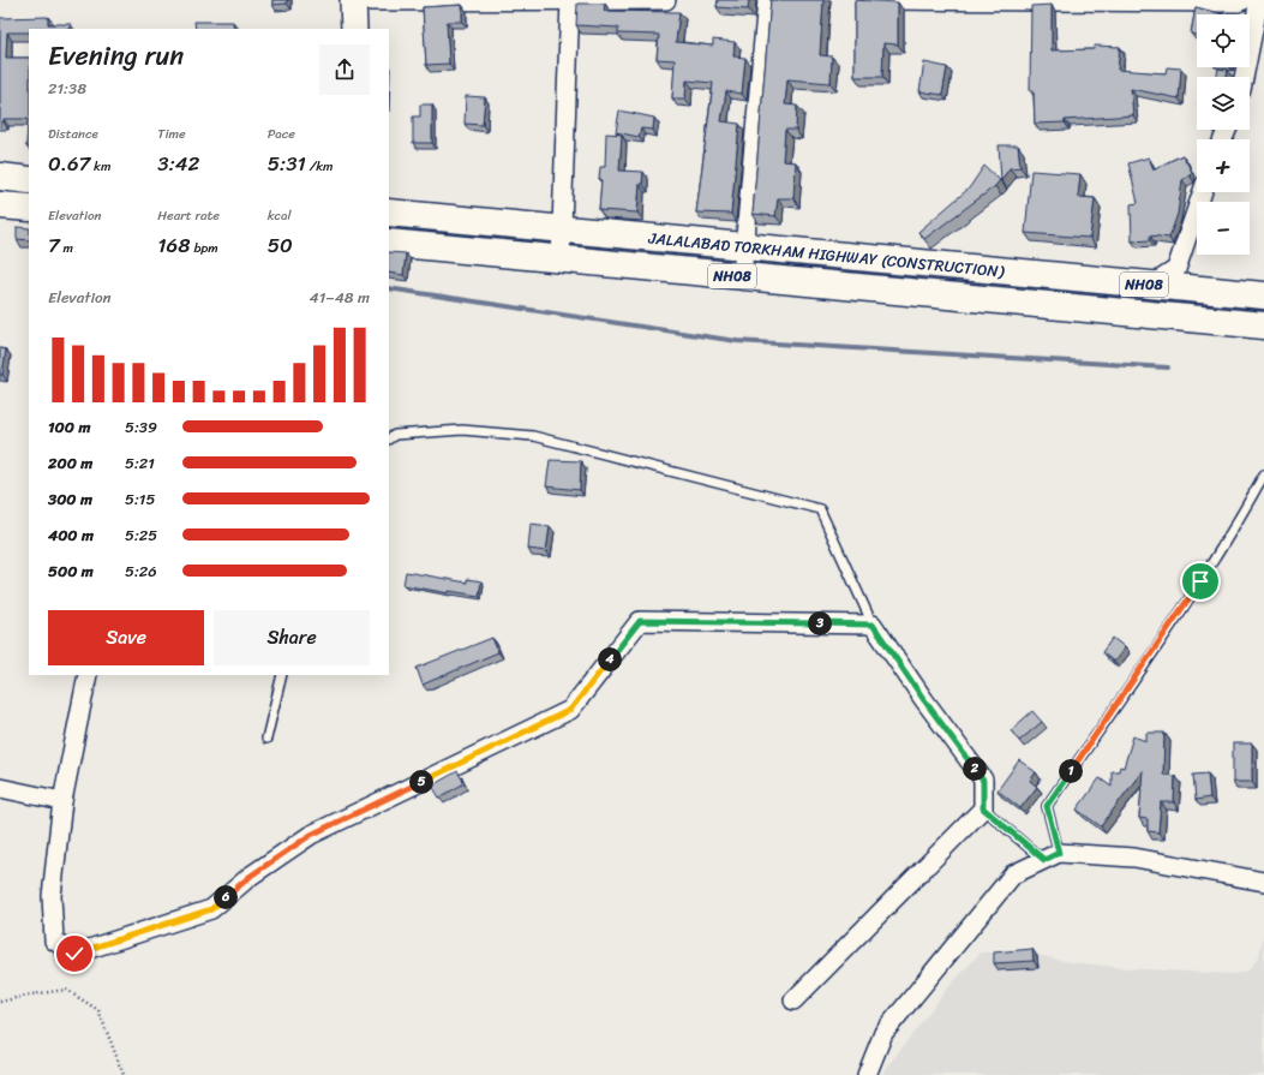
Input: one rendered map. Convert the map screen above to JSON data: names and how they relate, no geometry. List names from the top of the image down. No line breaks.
{"streets":{"highway":["JALALABAD TORKHAM HIGHWAY (CONSTRUCTION)","NH08"]},"crossings":[["JALALABAD TORKHAM HIGHWAY (CONSTRUCTION)","NH08"]],"page":{"map_buttons":["+","−"],"heading":["Evening run","21:38"],"stats":[["Distance","0.67 km"],["Time","3:42"],["Pace","5:31 /km"],["Elevation","7 m"],["Heart rate","168 bpm"],["kcal","50"]],"chart":["Elevation","41–48 m"],"list":[{"name":"100 m","note":"5:39"},{"name":"200 m","note":"5:21"},{"name":"300 m","note":"5:15"},{"name":"400 m","note":"5:25"},{"name":"500 m","note":"5:26"}],"buttons":["Save","Share"],"pins":["3","4","2","1","5","6"]}}
